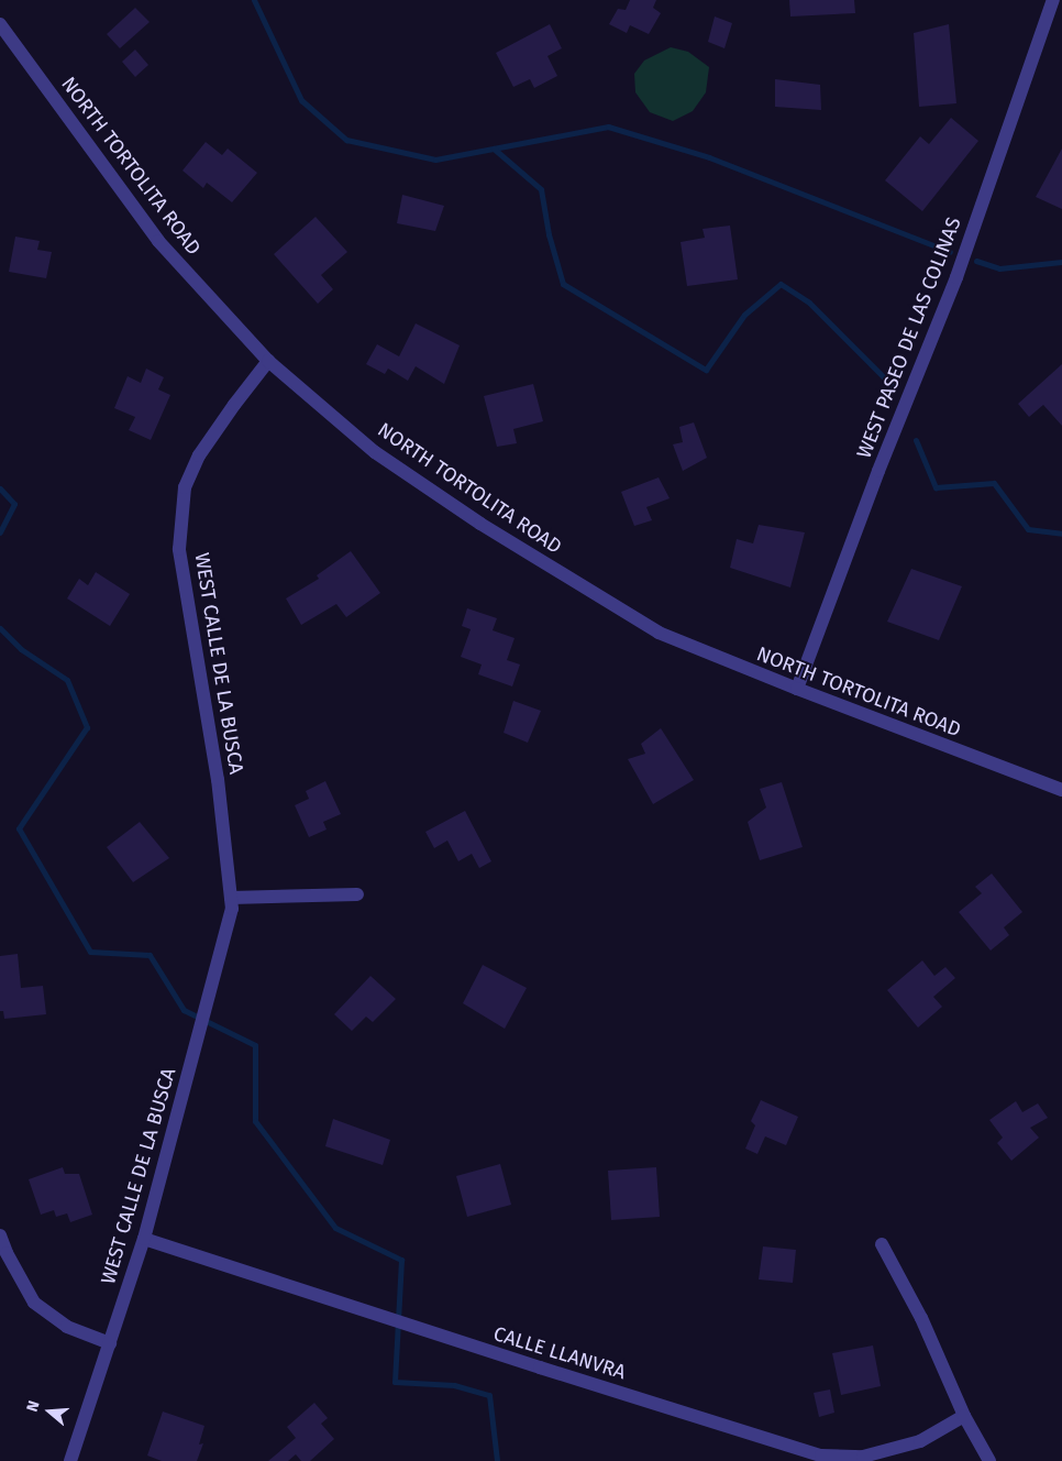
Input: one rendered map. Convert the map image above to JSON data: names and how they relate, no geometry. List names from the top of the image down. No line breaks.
{"streets":{"street":["NORTH TORTOLITA ROAD","WEST PASEO DE LAS COLINAS","WEST CALLE DE LA BUSCA","CALLE LLANVRA"]},"crossings":[["NORTH TORTOLITA ROAD","WEST PASEO DE LAS COLINAS"],["NORTH TORTOLITA ROAD","WEST CALLE DE LA BUSCA"],["WEST CALLE DE LA BUSCA","CALLE LLANVRA"]],"north":"left"}
